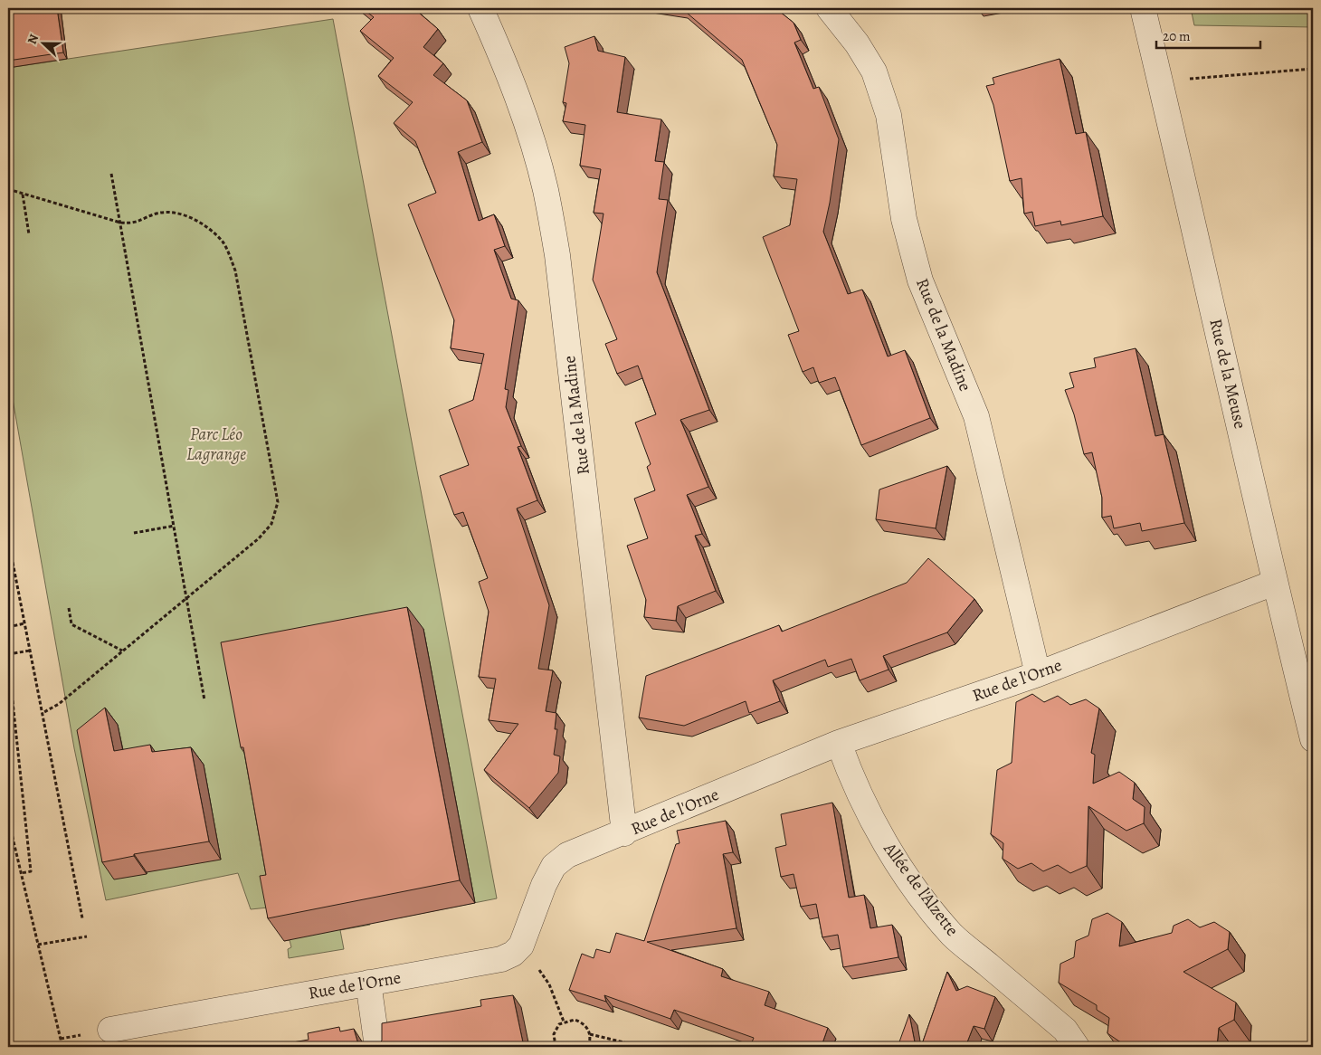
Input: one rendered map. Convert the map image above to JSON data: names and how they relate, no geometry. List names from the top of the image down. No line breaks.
{"streets":{"street":["Rue de la Madine","Rue de la Meuse","Rue de l'Orne","Allée de l'Alzette"]},"crossings":[["Rue de la Madine","Rue de l'Orne"],["Rue de la Meuse","Rue de l'Orne"],["Rue de l'Orne","Allée de l'Alzette"]],"parks":["Parc Léo Lagrange"],"scale_bar":"20 m","north":"left"}
